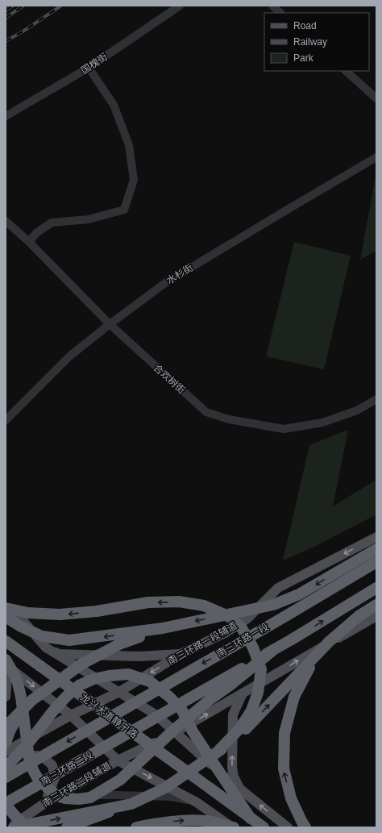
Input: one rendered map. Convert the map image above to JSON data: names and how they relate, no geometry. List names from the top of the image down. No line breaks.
{"streets":{"highway":["南三环路一段","龙兴大道静宁路","南三环路二段"],"main road":["南三环路一段辅道","南三环路二段辅道"],"street":["国槐街","水杉街","合欢树街"]},"crossings":[["水杉街","合欢树街"]],"legend":["Road","Railway","Park"]}
